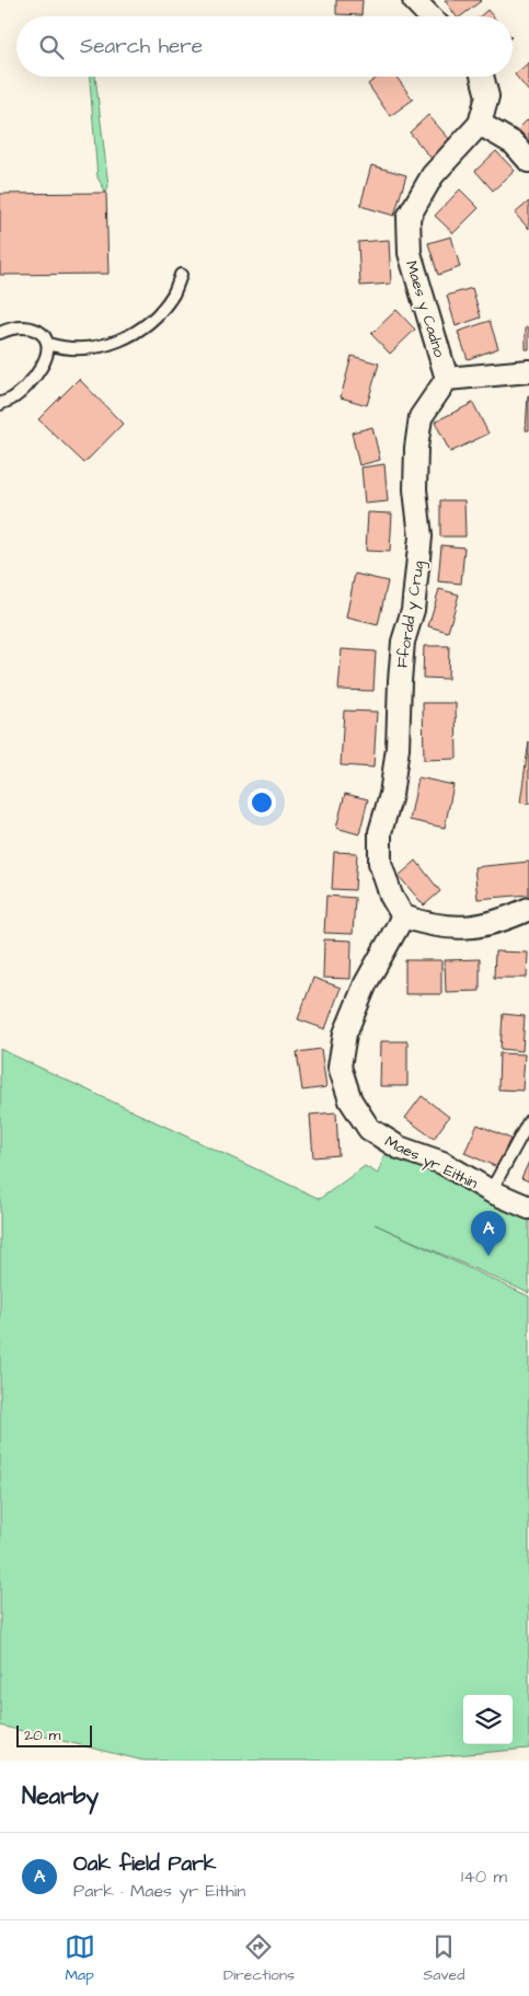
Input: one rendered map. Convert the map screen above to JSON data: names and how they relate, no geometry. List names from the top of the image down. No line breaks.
{"streets":{"street":["Maes y Cadno","Ffordd y Crug","Maes yr Eithin"]},"crossings":[["Maes y Cadno","Ffordd y Crug"],["Ffordd y Crug","Maes yr Eithin"]],"scale_bar":"20 m","page":{"search":"Search here","pins":"A","scale":"20 m","heading":"Nearby","list":[{"mark":"A","name":"Oak field Park","note":"Park · Maes yr Eithin","value":"140 m"}],"nav":["Map","Directions","Saved"]}}
